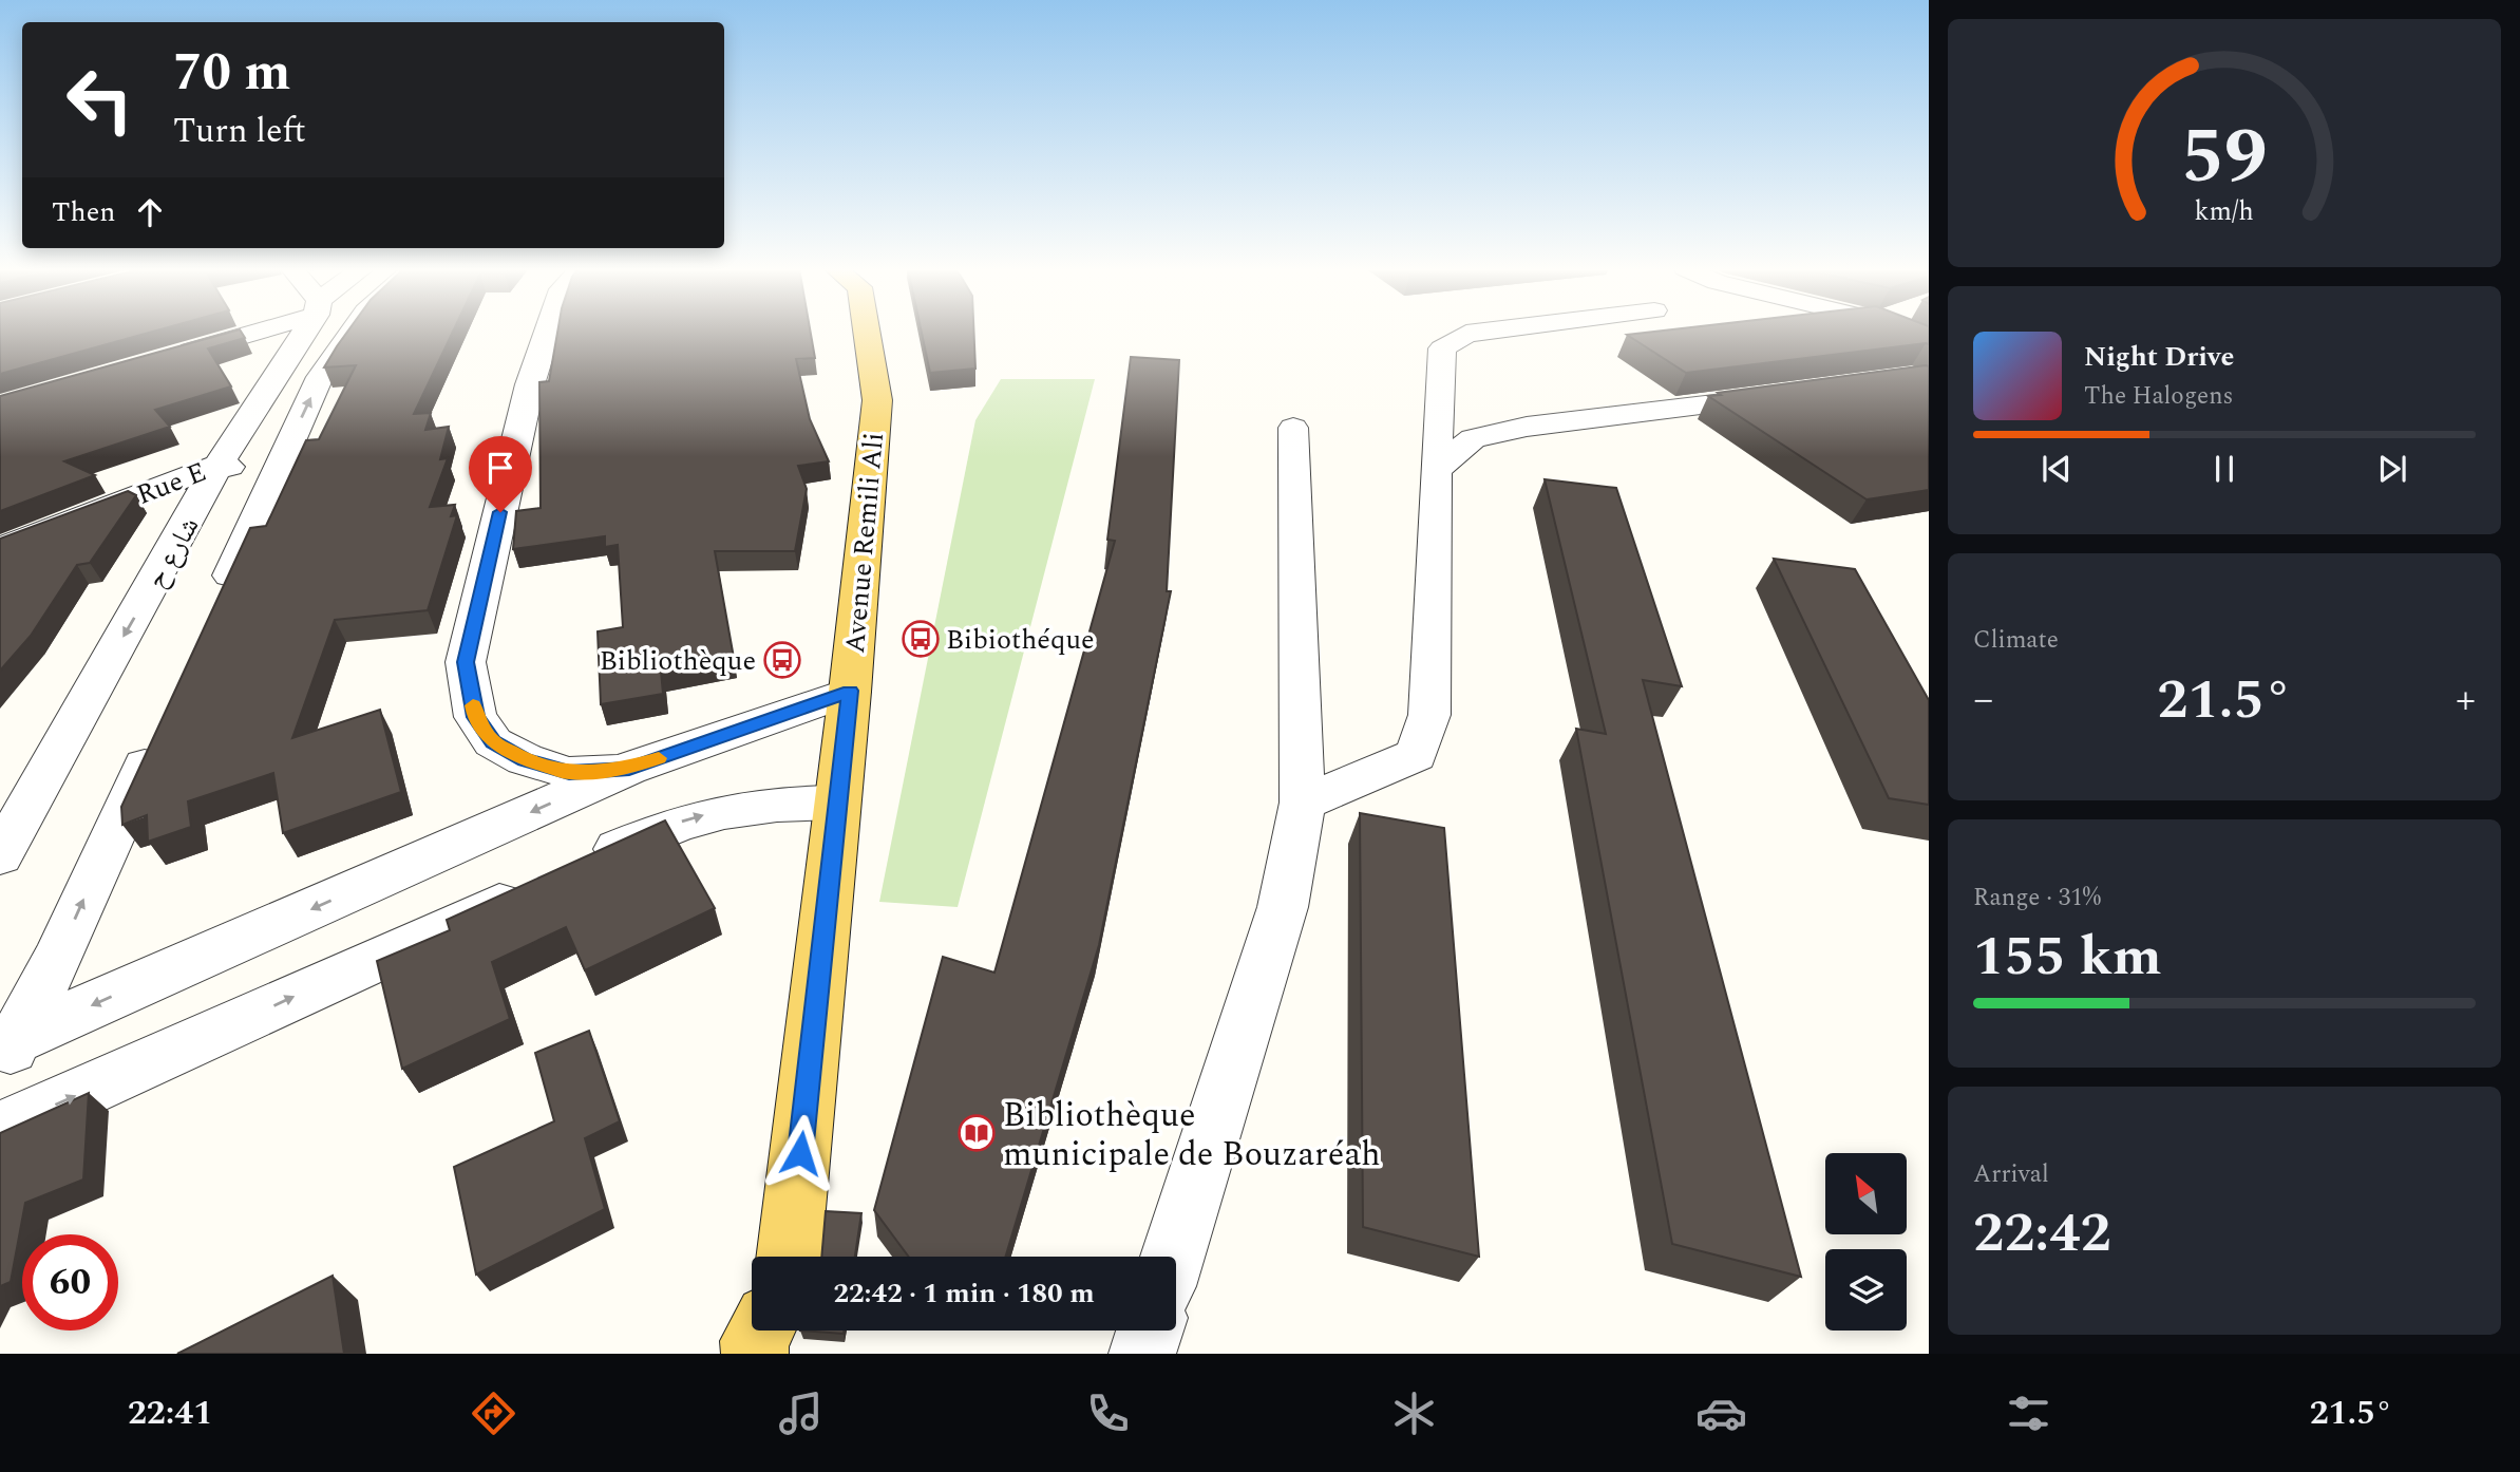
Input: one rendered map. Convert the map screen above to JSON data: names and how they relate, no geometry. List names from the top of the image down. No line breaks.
{"streets":{"main road":["Avenue Remili Ali"],"street":["Rue E","شارع ح"]},"crossings":[["Rue E","شارع ح"]],"places":{"bus stop":["Bibiothéque","Bibliothèque"],"library":["Bibliothèque municipale de Bouzaréah"]},"north":"top left","page":{"turn":["70 m","Turn left"],"then":"Then","song":["Night Drive","The Halogens"],"tile":["Climate",["Range · 31%","155 km"],["Arrival","22:42"]],"heat":["−","21.5°","+"],"limit":"60","trip":"22:42 · 1 min · 180 m","tabs":["22:41","21.5°"],"gauge":["59","km/h"]}}
